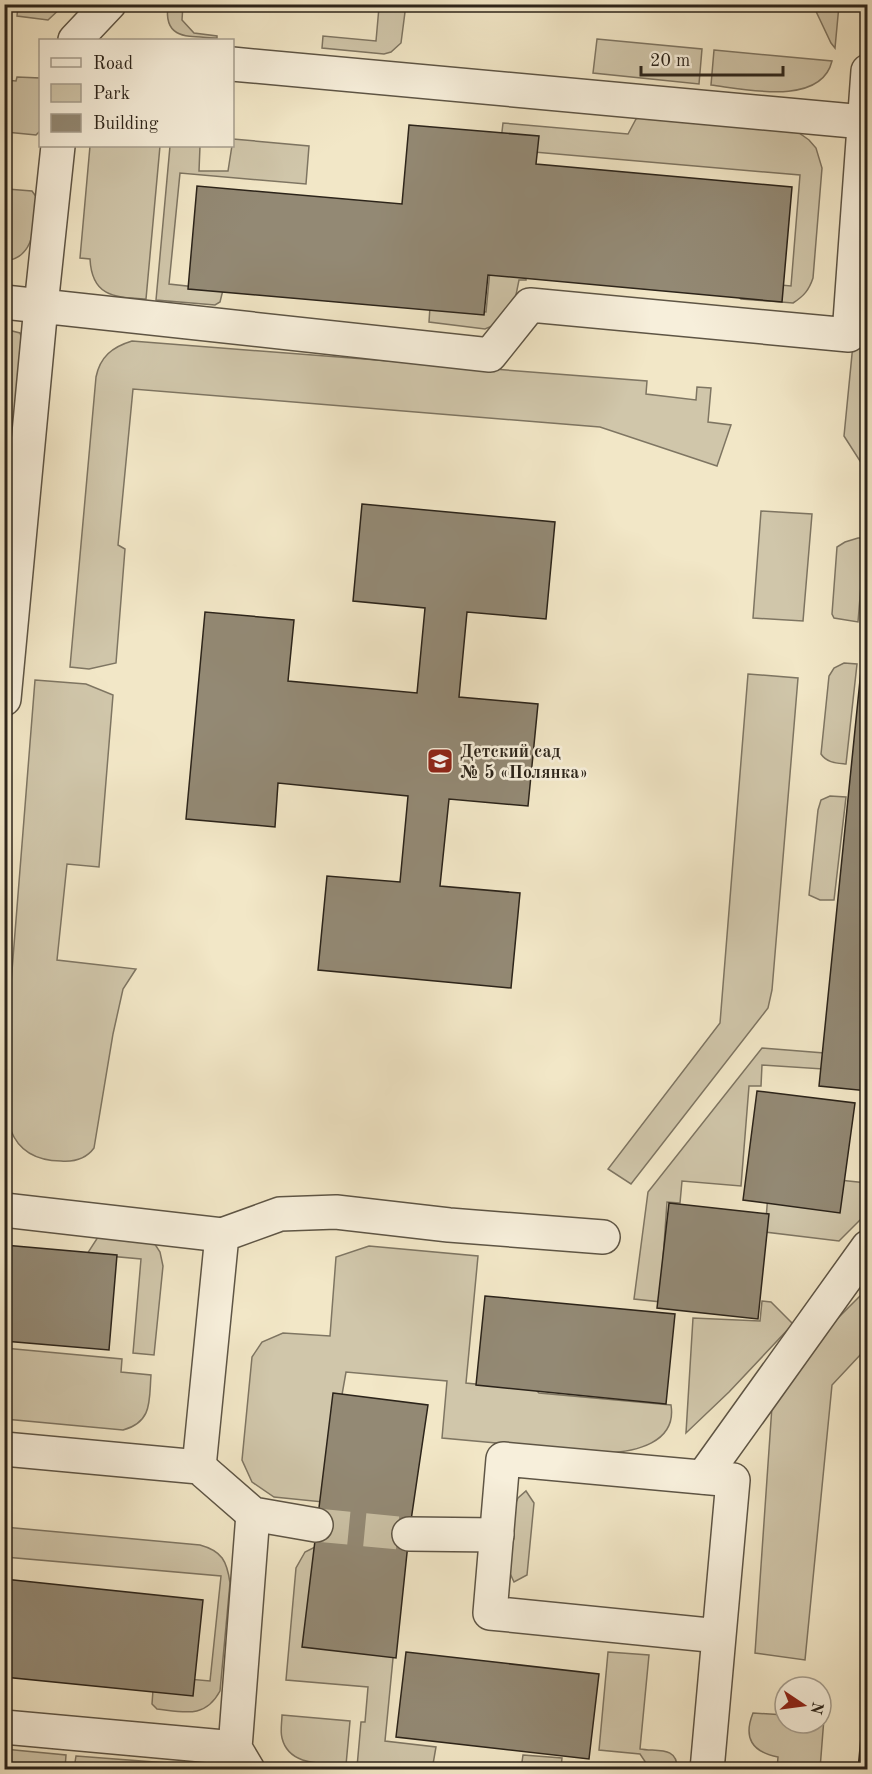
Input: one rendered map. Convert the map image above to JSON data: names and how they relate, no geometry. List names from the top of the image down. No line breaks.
{"places":{"school or university":["Детский сад № 5 «Полянка»"]},"legend":["Road","Park","Building"],"scale_bar":"20 m","north":"right"}
